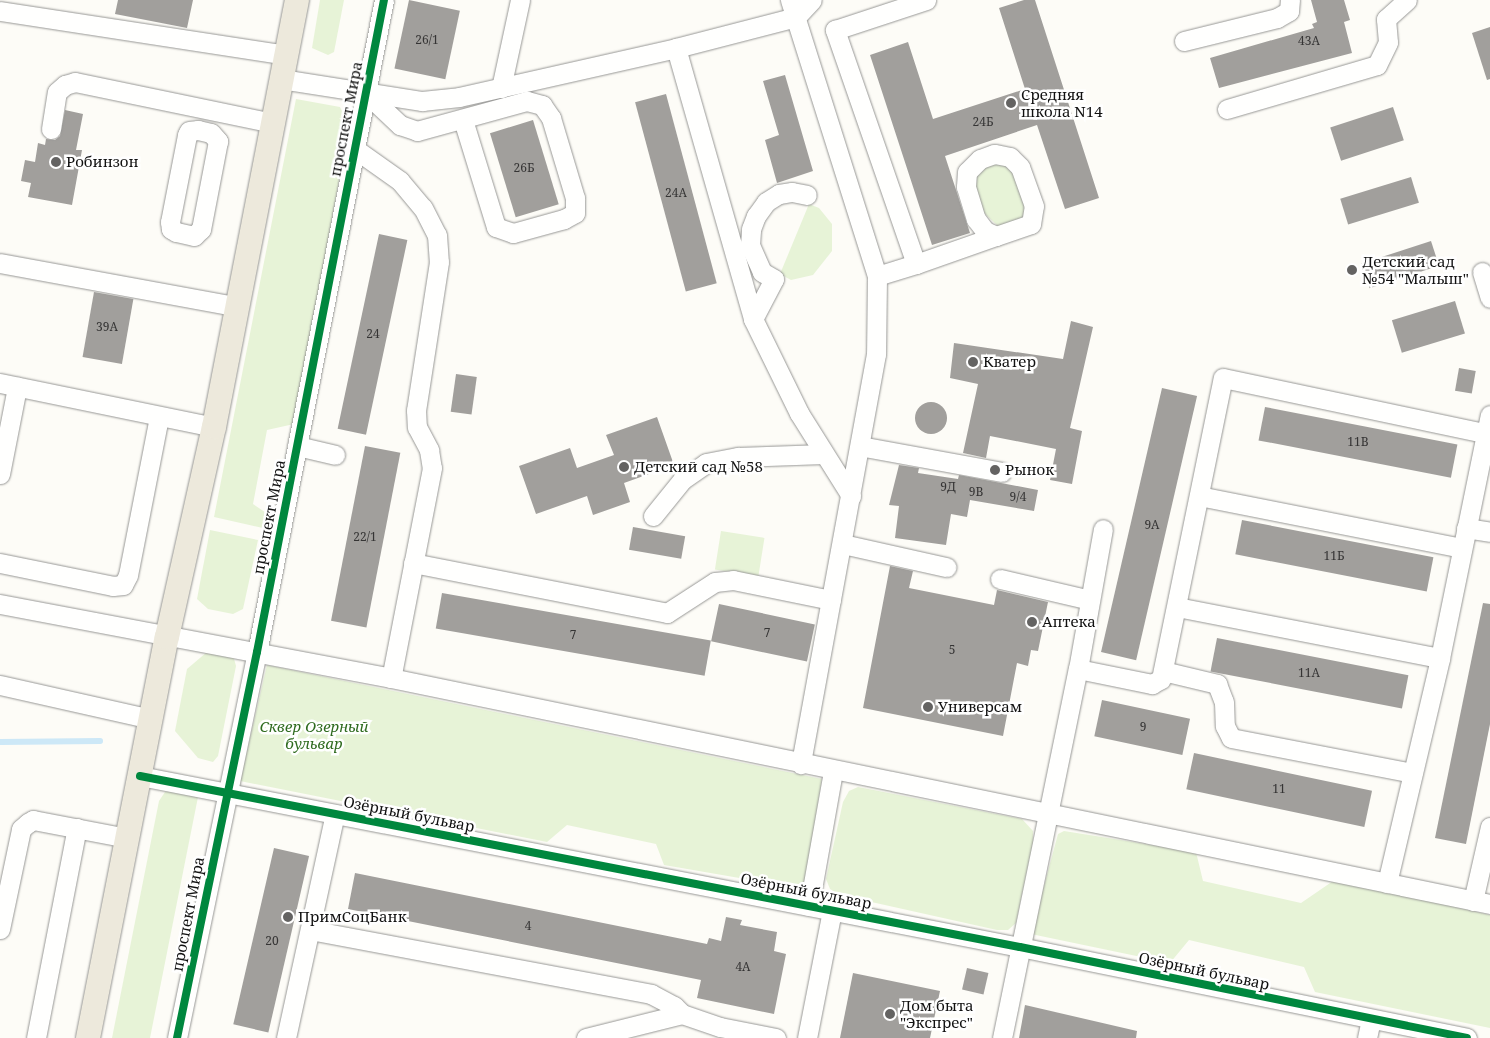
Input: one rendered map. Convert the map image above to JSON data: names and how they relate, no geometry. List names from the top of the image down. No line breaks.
{"streets":{"street":["проспект Мира","Озёрный бульвар"]},"crossings":[["проспект Мира","Озёрный бульвар"]],"parks":["Сквер Озерный бульвар"],"places":["Средняя школа N14","Робинзон","Детский сад №54 \"Малыш\"","Кватер","Детский сад №58","Рынок","Аптека","Универсам","ПримСоцБанк","Дом быта \"Экспрес\""],"house_numbers":["26/1","43А","24Б","26Б","24А","39А","24","11В","9Д","9В","9/4","9А","22/1","11Б","7","7","5","11А","9","11","4","20","4А"]}
